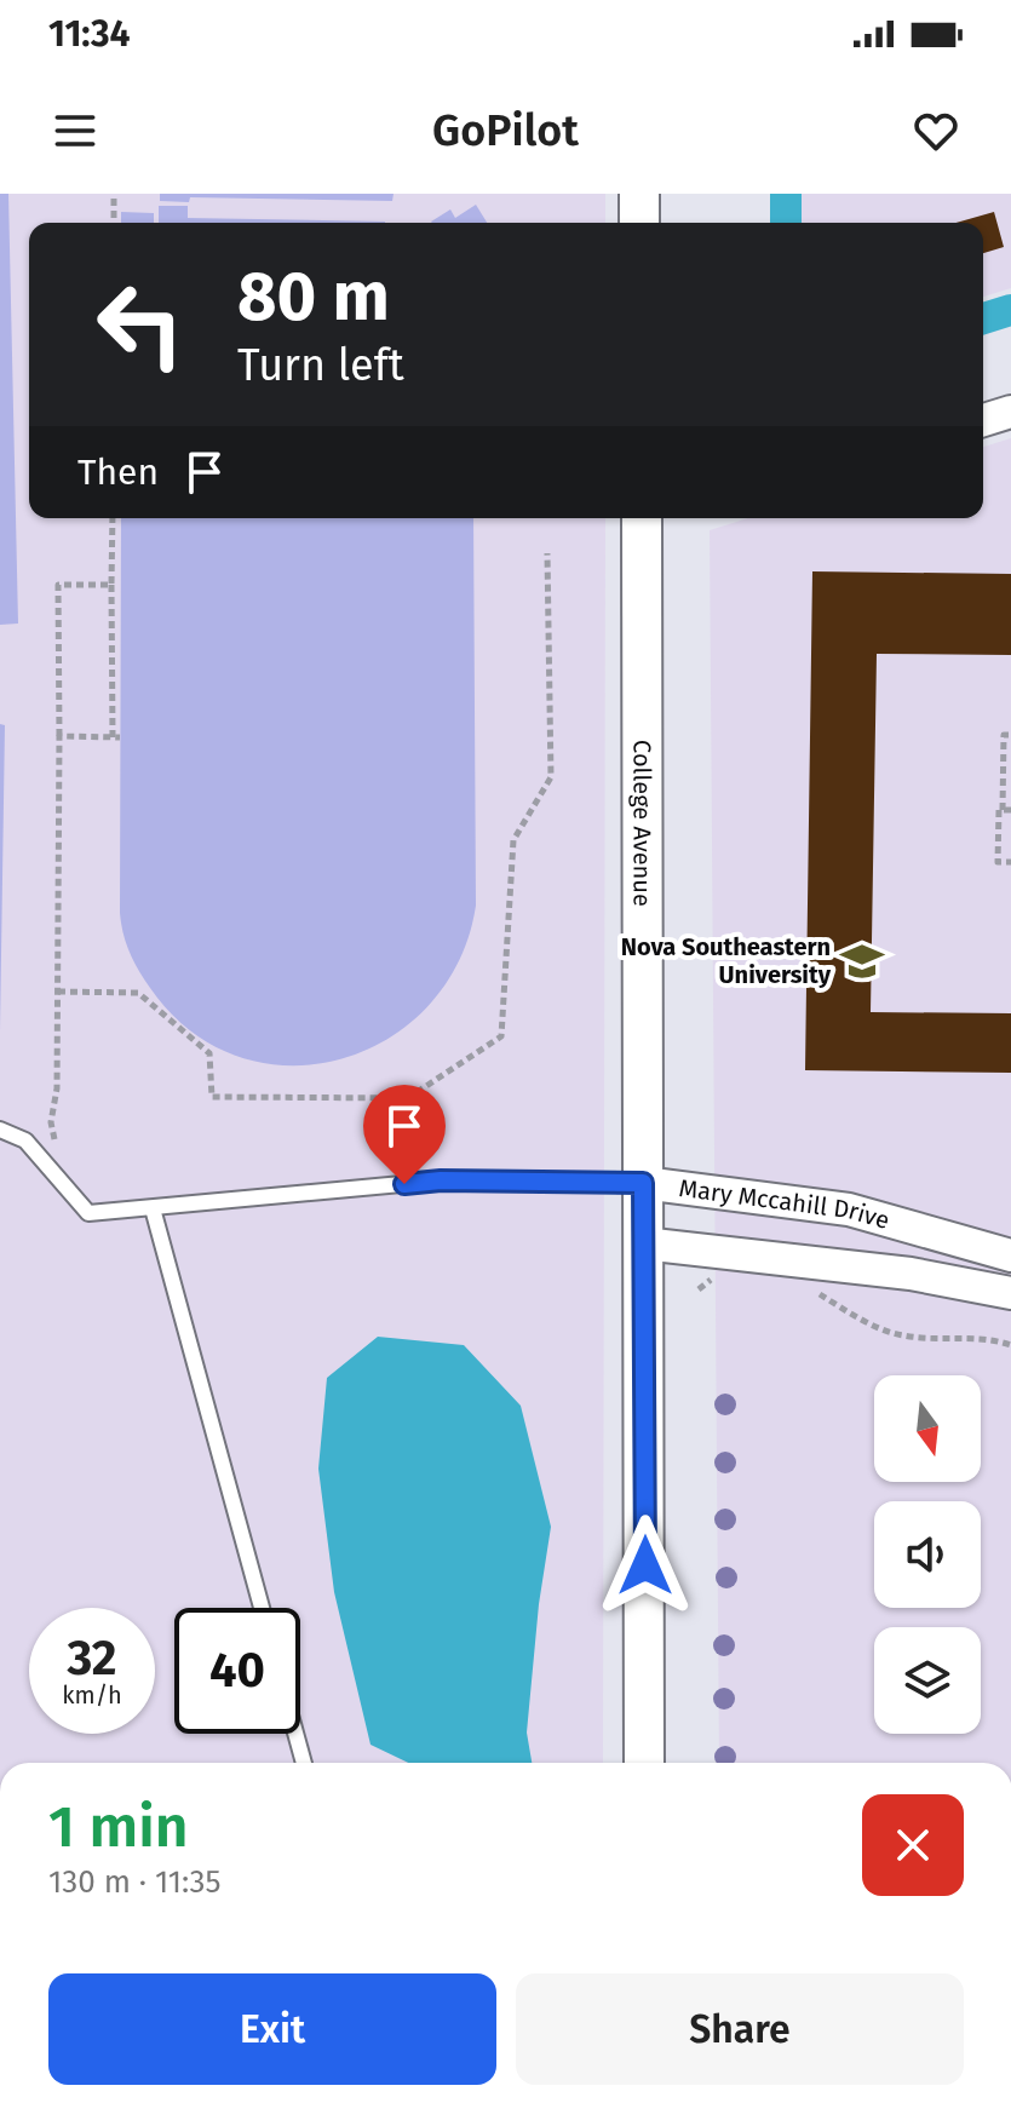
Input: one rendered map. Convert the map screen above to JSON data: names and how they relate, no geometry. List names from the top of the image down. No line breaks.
{"streets":{"street":["College Avenue","Mary Mccahill Drive"]},"crossings":[["College Avenue","Mary Mccahill Drive"]],"places":{"school or university":["Nova Southeastern University"]},"north":"bottom","page":{"status":"11:34","header":"GoPilot","turn":["80 m","Turn left"],"then":"Then","speed":"32 km/h","limit":"40","heading":["1 min","130 m · 11:35"],"buttons":["Exit","Share"]}}
